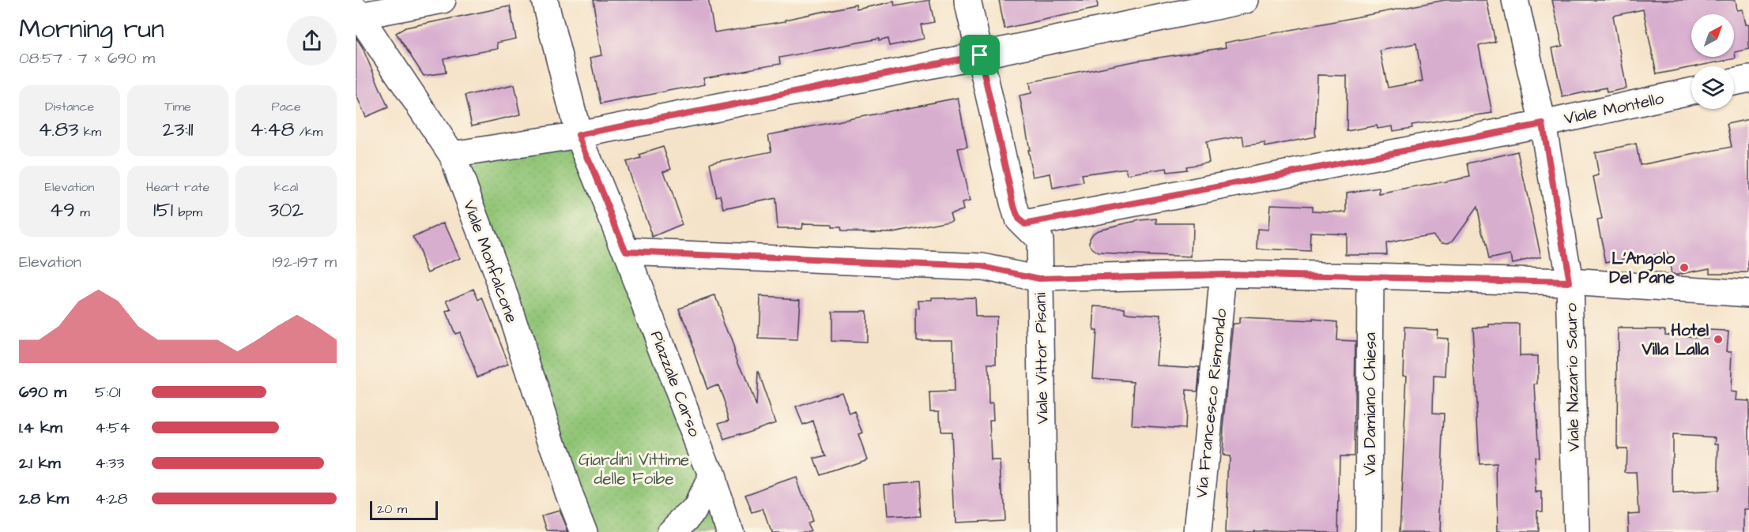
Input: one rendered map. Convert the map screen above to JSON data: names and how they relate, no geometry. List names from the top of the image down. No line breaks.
{"streets":{"street":["Viale Montello","Viale Monfalcone","Viale Vittor Pisani","Viale Nazario Sauro","Piazzale Carso","Via Francesco Rismondo","Via Damiano Chiesa"]},"crossings":[["Viale Montello","Viale Vittor Pisani"],["Viale Montello","Viale Nazario Sauro"]],"parks":["Giardini Vittime delle Foibe"],"places":["L'Angolo Del Pane","Hotel Villa Lalla"],"scale_bar":"20 m","north":"top right","page":{"heading":["Morning run","08:57 · 7 × 690 m"],"stats":[["Distance","4.83 km"],["Time","23:11"],["Pace","4:48 /km"],["Elevation","49 m"],["Heart rate","151 bpm"],["kcal","302"]],"chart":["Elevation","192–197 m"],"list":[{"name":"690 m","note":"5:01"},{"name":"1.4 km","note":"4:54"},{"name":"2.1 km","note":"4:33"},{"name":"2.8 km","note":"4:28"}],"scale":"20 m"}}
